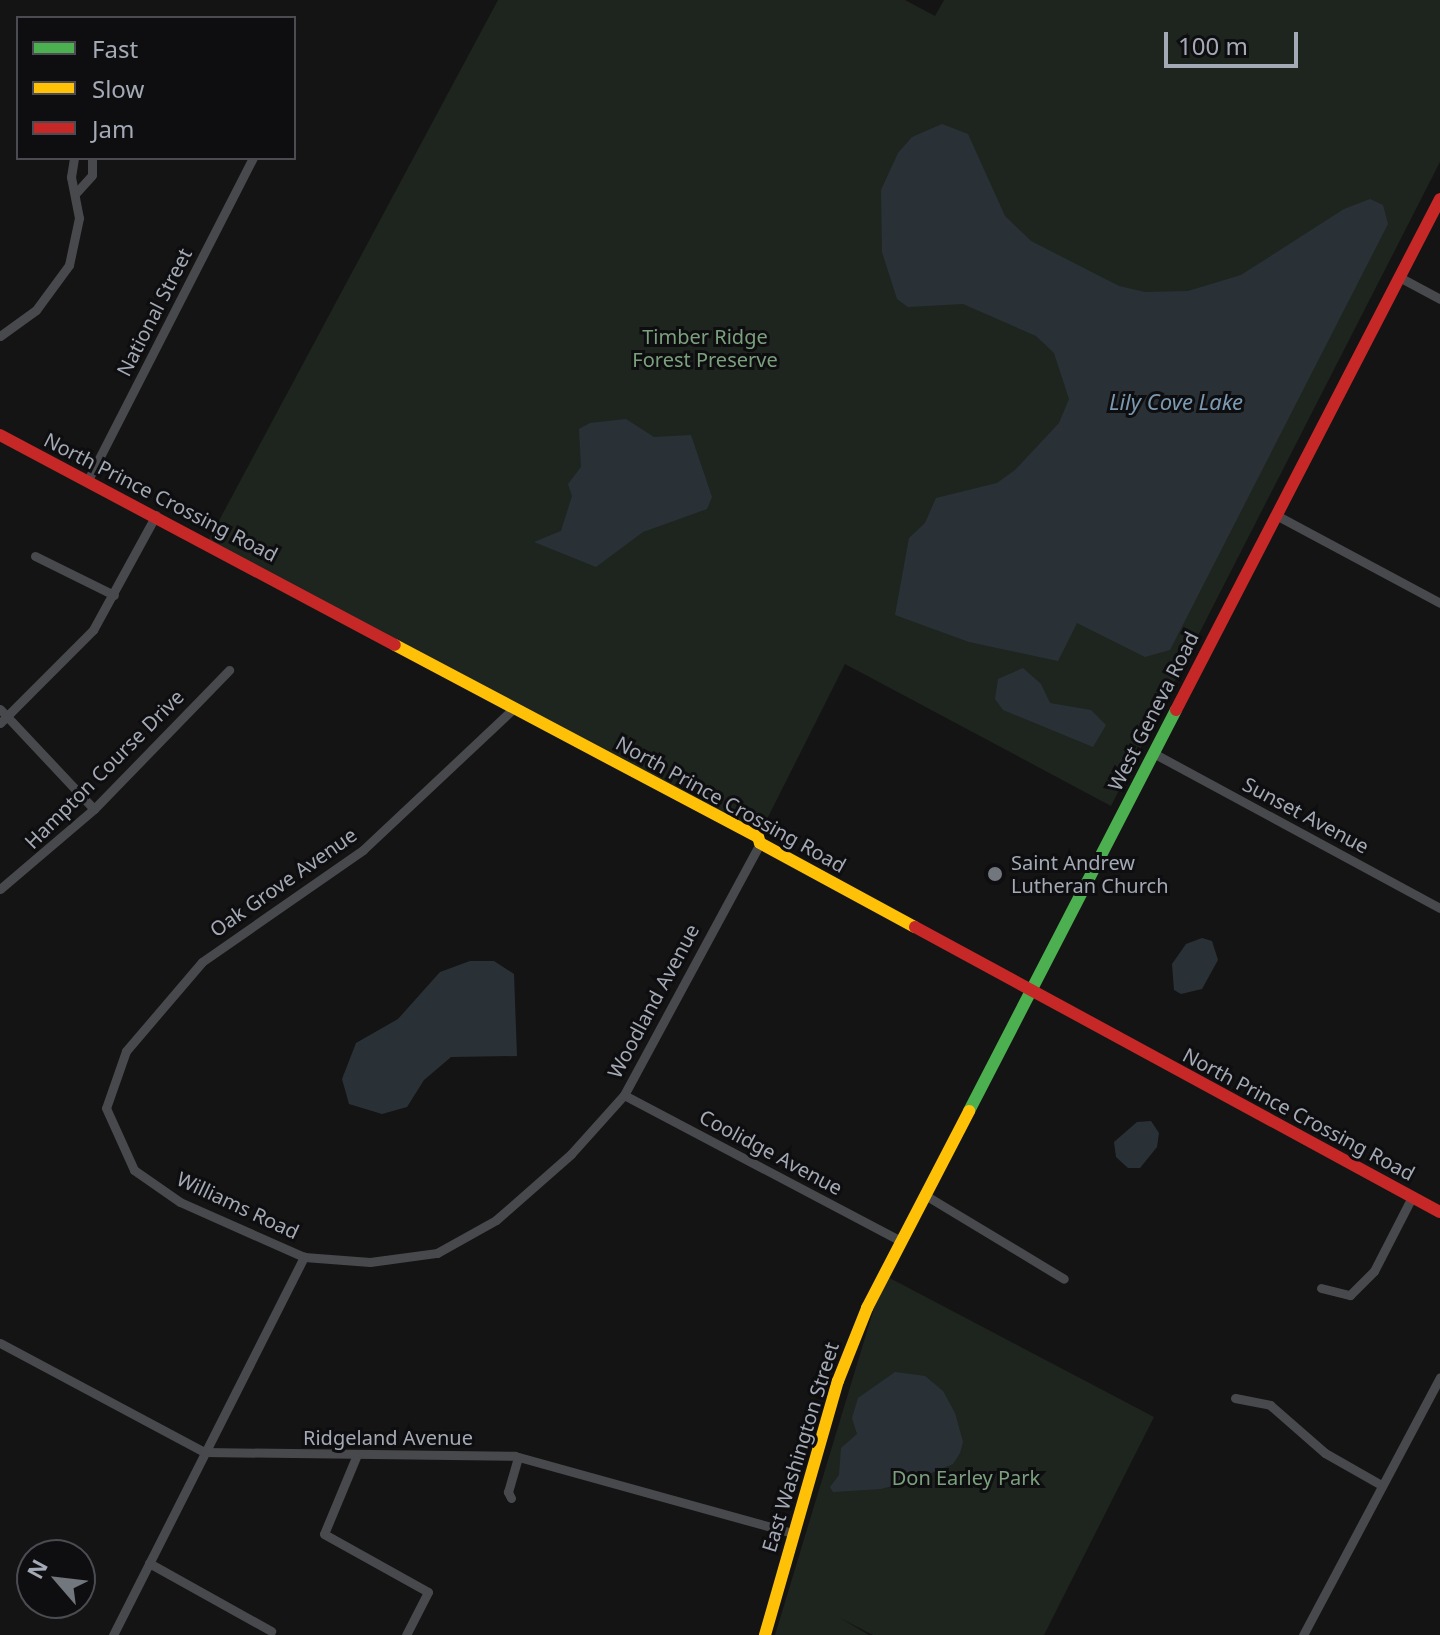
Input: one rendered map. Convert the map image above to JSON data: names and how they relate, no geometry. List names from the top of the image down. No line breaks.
{"streets":{"street":["National Street","North Prince Crossing Road","West Geneva Road","Hampton Course Drive","Sunset Avenue","Oak Grove Avenue","Woodland Avenue","Coolidge Avenue","Williams Road","Ridgeland Avenue","East Washington Street"]},"crossings":[["National Street","North Prince Crossing Road"],["North Prince Crossing Road","West Geneva Road"],["North Prince Crossing Road","Oak Grove Avenue"],["North Prince Crossing Road","Woodland Avenue"],["West Geneva Road","Sunset Avenue"],["West Geneva Road","Coolidge Avenue"],["West Geneva Road","East Washington Street"],["Oak Grove Avenue","Williams Road"],["Woodland Avenue","Coolidge Avenue"],["Woodland Avenue","Williams Road"],["Coolidge Avenue","East Washington Street"],["Ridgeland Avenue","East Washington Street"]],"water":["Lily Cove Lake"],"parks":["Timber Ridge Forest Preserve","Don Earley Park"],"places":["Saint Andrew Lutheran Church"],"legend":["Fast","Slow","Jam"],"scale_bar":"100 m","north":"top left"}
